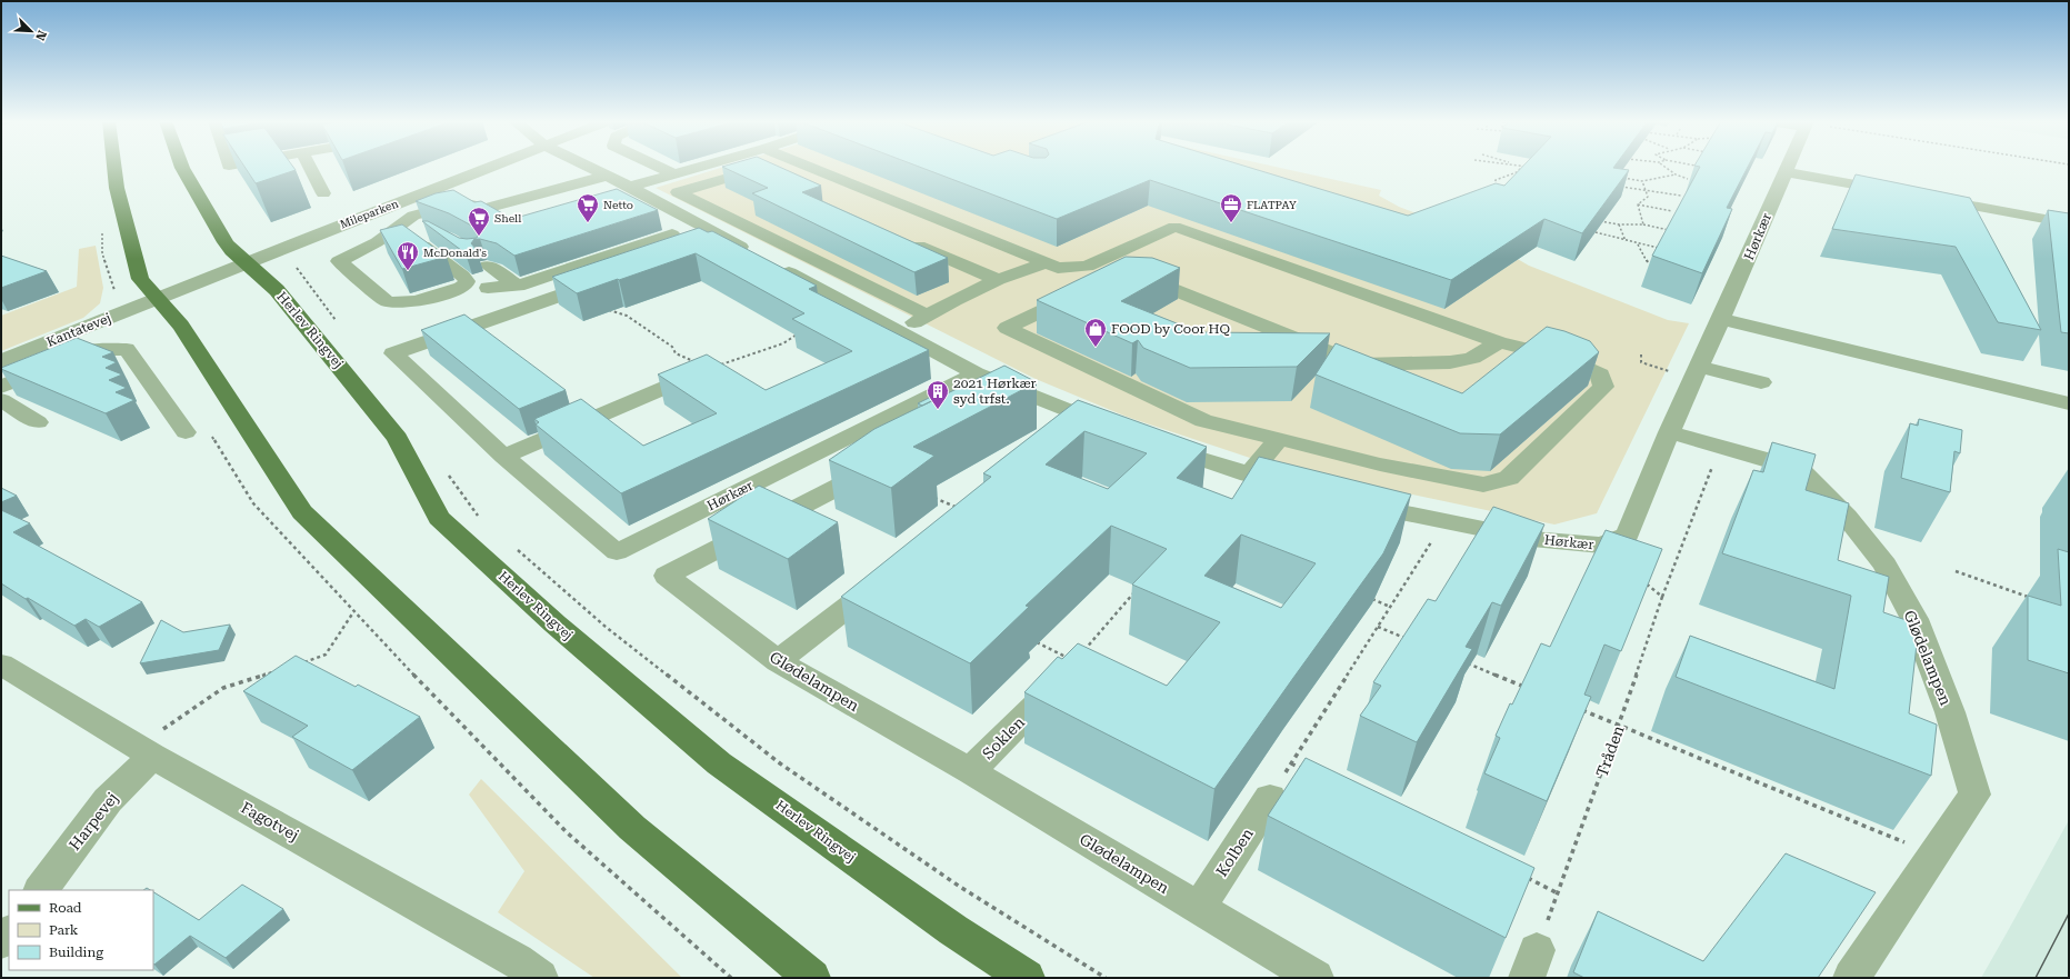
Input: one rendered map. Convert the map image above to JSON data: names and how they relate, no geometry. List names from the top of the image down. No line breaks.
{"streets":{"main road":["Herlev Ringvej"],"street":["Mileparken","Hørkær","Kantatevej","Glødelampen","Soklen","Harpevej","Fagotvej","Kolben"],"path":["Tråden"]},"crossings":[["Mileparken","Kantatevej"],["Mileparken","Herlev Ringvej"],["Hørkær","Glødelampen"],["Glødelampen","Soklen"],["Glødelampen","Tråden"],["Glødelampen","Kolben"],["Harpevej","Fagotvej"]],"places":{"supermarket":["Netto","Shell"],"office":["FLATPAY"],"restaurant":["McDonald's"],"shop":["FOOD by Coor HQ"],"building":["2021 Hørkær syd trfst."]},"legend":["Road","Park","Building"],"north":"bottom right"}
